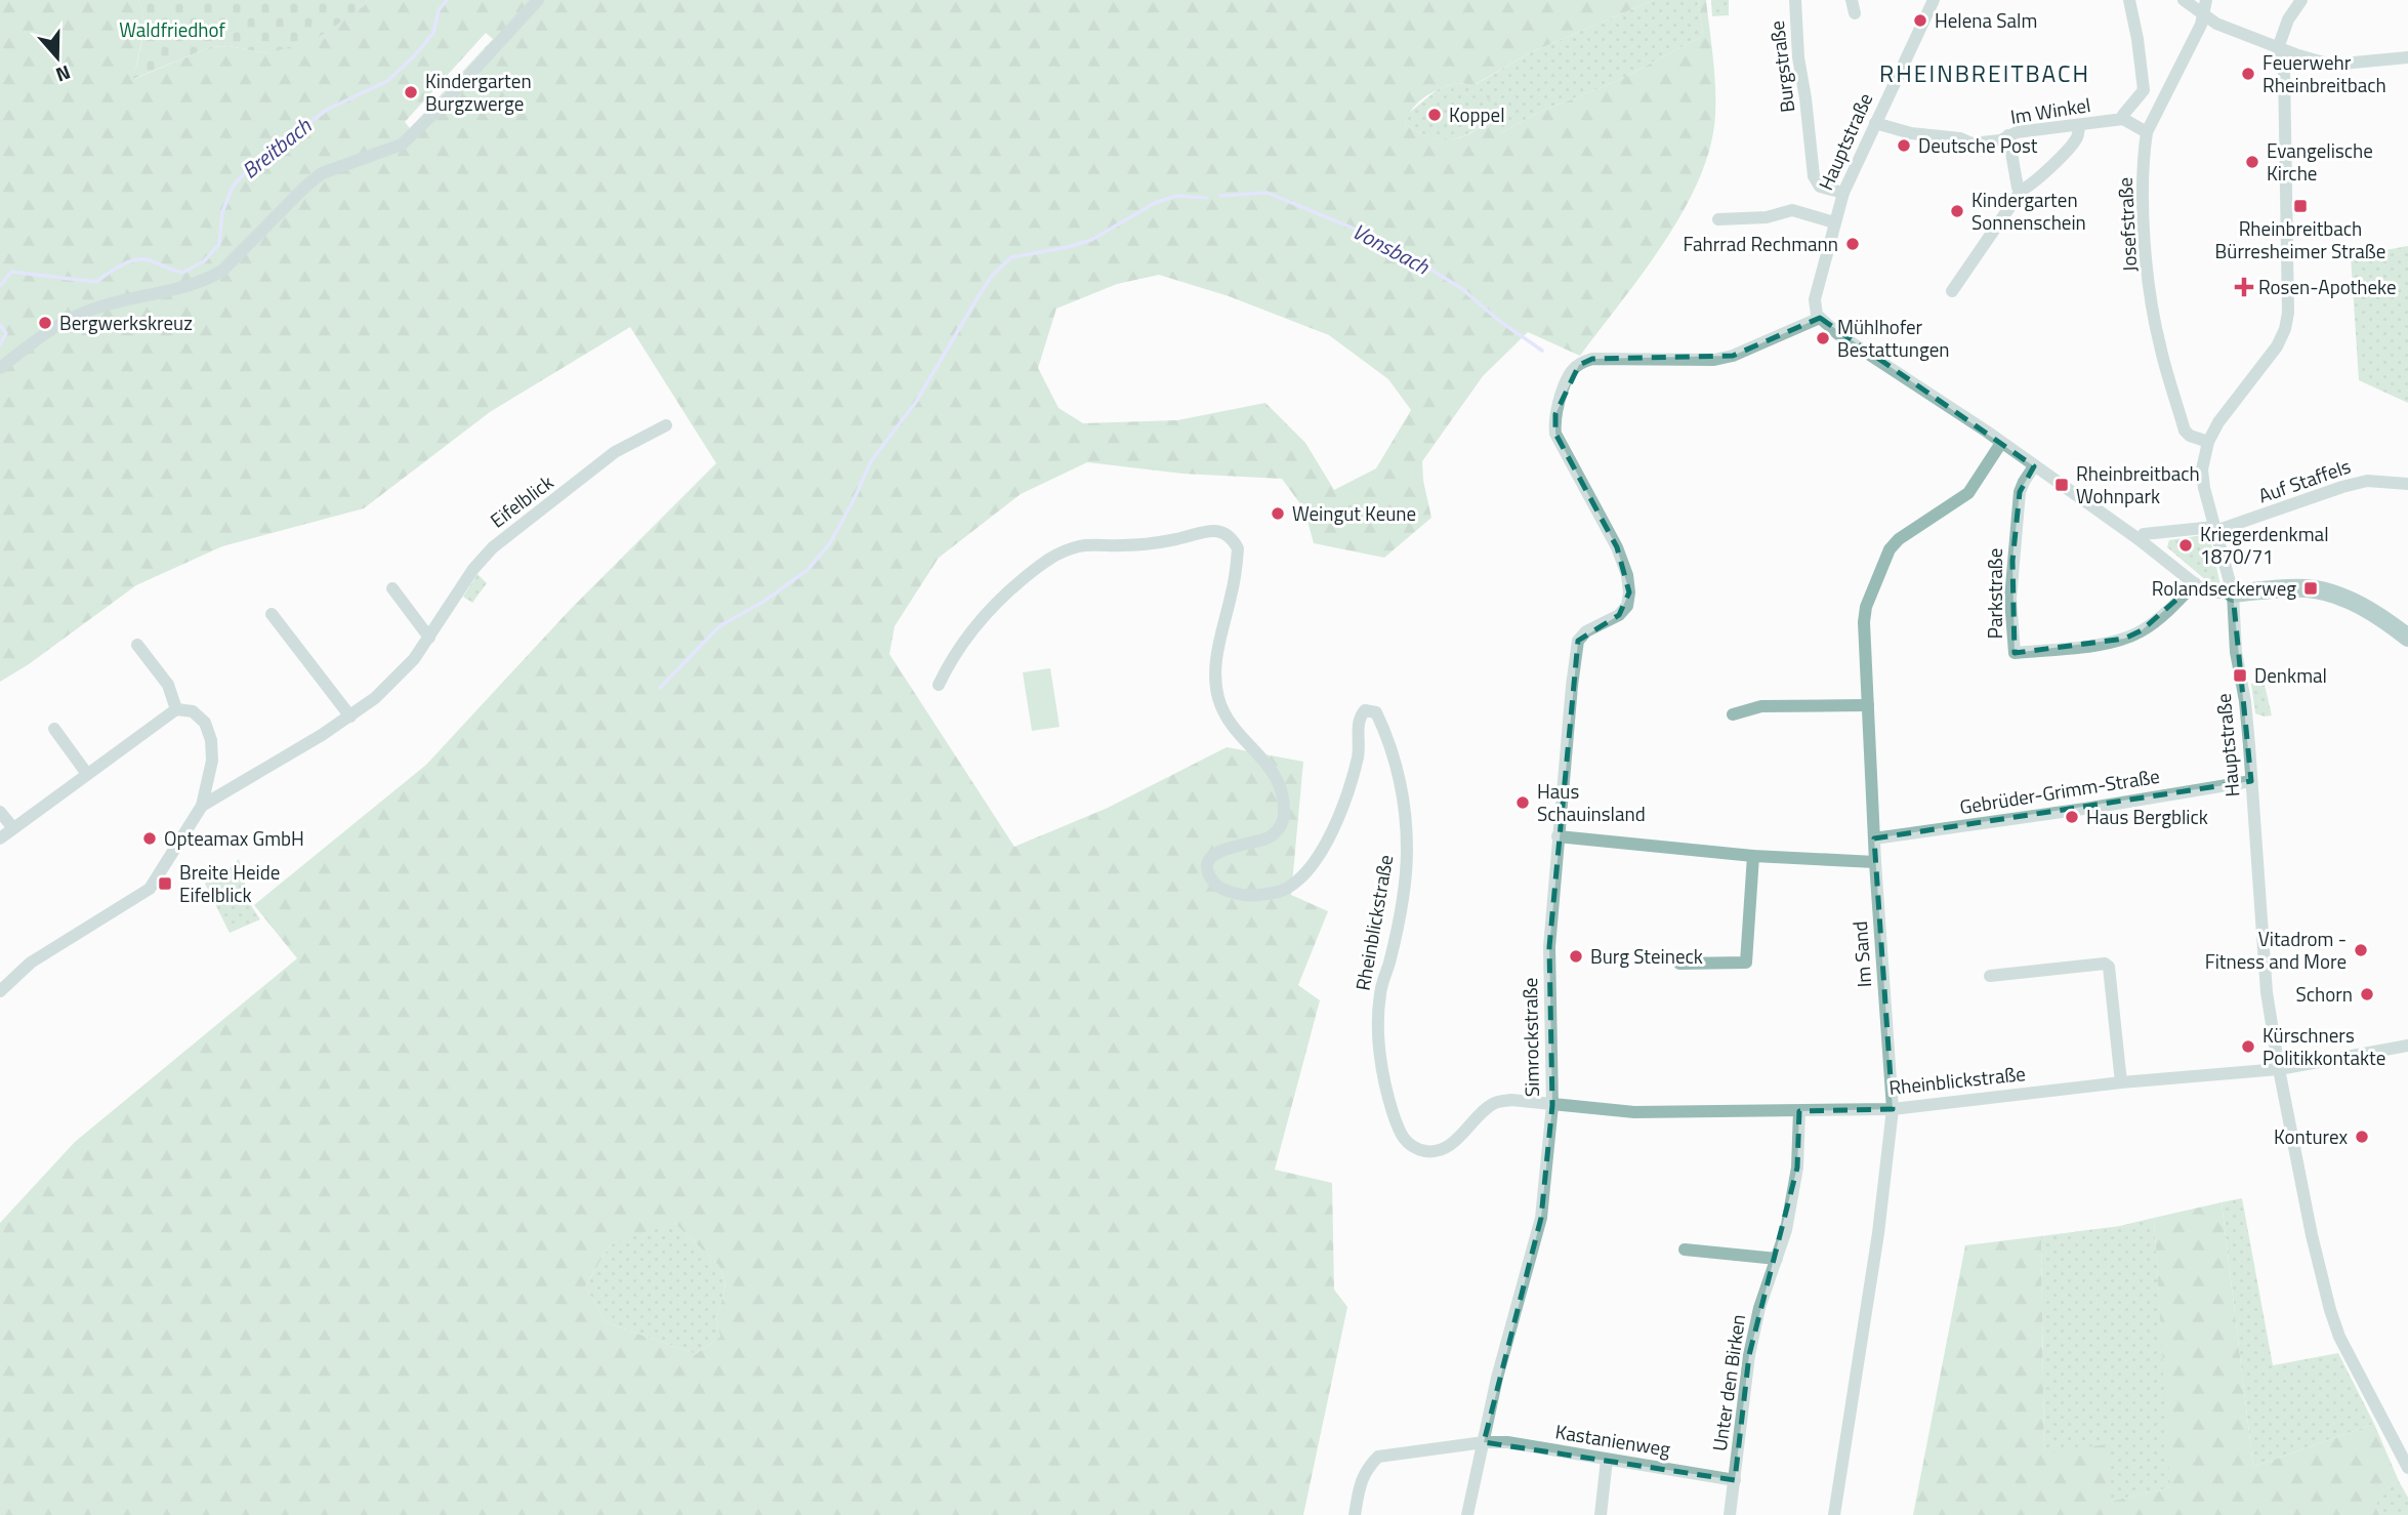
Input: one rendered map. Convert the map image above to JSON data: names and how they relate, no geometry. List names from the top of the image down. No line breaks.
{"streets":{"street":["Burgstraße","Im Winkel","Hauptstraße","Josefstraße","Auf Staffels","Eifelblick","Parkstraße","Gebrüder-Grimm-Straße","Rheinblickstraße","Im Sand","Simrockstraße","Unter den Birken","Kastanienweg"]},"crossings":[["Burgstraße","Hauptstraße"],["Im Winkel","Hauptstraße"],["Hauptstraße","Josefstraße"],["Hauptstraße","Auf Staffels"],["Hauptstraße","Gebrüder-Grimm-Straße"],["Hauptstraße","Rheinblickstraße"],["Hauptstraße","Simrockstraße"],["Gebrüder-Grimm-Straße","Im Sand"],["Rheinblickstraße","Im Sand"],["Rheinblickstraße","Simrockstraße"],["Rheinblickstraße","Unter den Birken"],["Simrockstraße","Kastanienweg"],["Unter den Birken","Kastanienweg"]],"districts":["RHEINBREITBACH"],"water":["Breitbach","Vonsbach"],"parks":["Waldfriedhof"],"places":{"other":["Helena Salm","Feuerwehr Rheinbreitbach","Kindergarten Burgzwerge","Koppel","Deutsche Post","Evangelische Kirche","Kindergarten Sonnenschein","Fahrrad Rechmann","Bergwerkskreuz","Mühlhofer Bestattungen","Weingut Keune","Kriegerdenkmal 1870/71","Haus Schauinsland","Haus Bergblick","Opteamax GmbH","Vitadrom - Fitness and More","Burg Steineck","Schorn","Kürschners Politikkontakte","Konturex"],"transit":["Rheinbreitbach Bürresheimer Straße","Rheinbreitbach Wohnpark","Rolandseckerweg","Denkmal","Breite Heide Eifelblick"],"health":["Rosen-Apotheke"]},"north":"bottom"}
